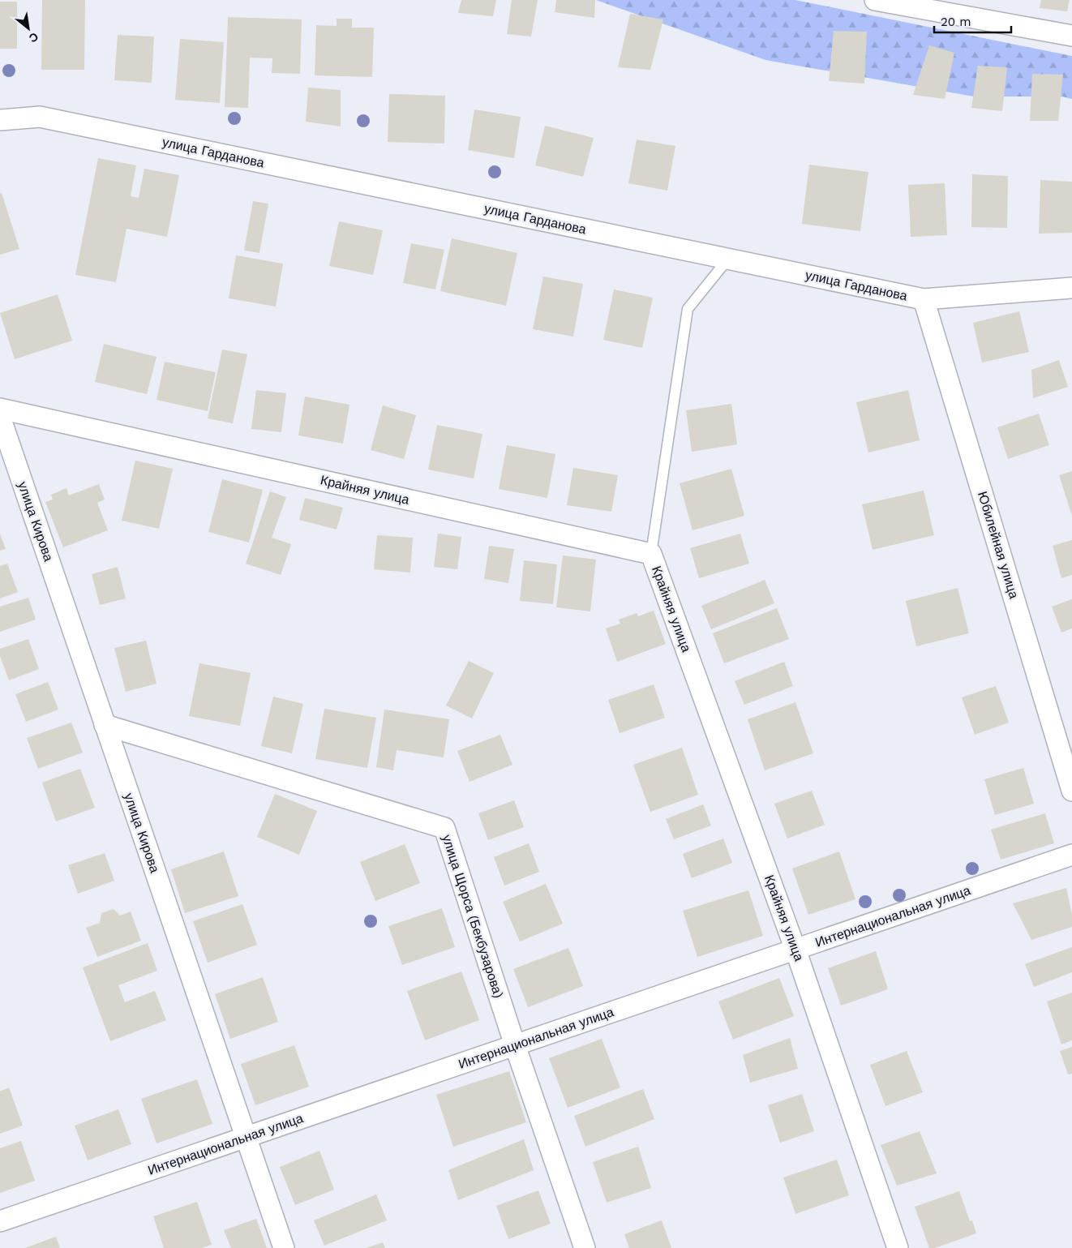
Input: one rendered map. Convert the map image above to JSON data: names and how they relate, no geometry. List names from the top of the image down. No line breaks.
{"streets":{"street":["улица Гарданова","Крайняя улица","улица Кирова","Юбилейная улица","улица Щорса (Бекбузарова)","Интернациональная улица"]},"crossings":[["улица Гарданова","Юбилейная улица"],["Крайняя улица","Интернациональная улица"],["улица Кирова","улица Щорса (Бекбузарова)"],["улица Кирова","Интернациональная улица"],["улица Щорса (Бекбузарова)","Интернациональная улица"]],"scale_bar":"20 m","north":"bottom right"}
